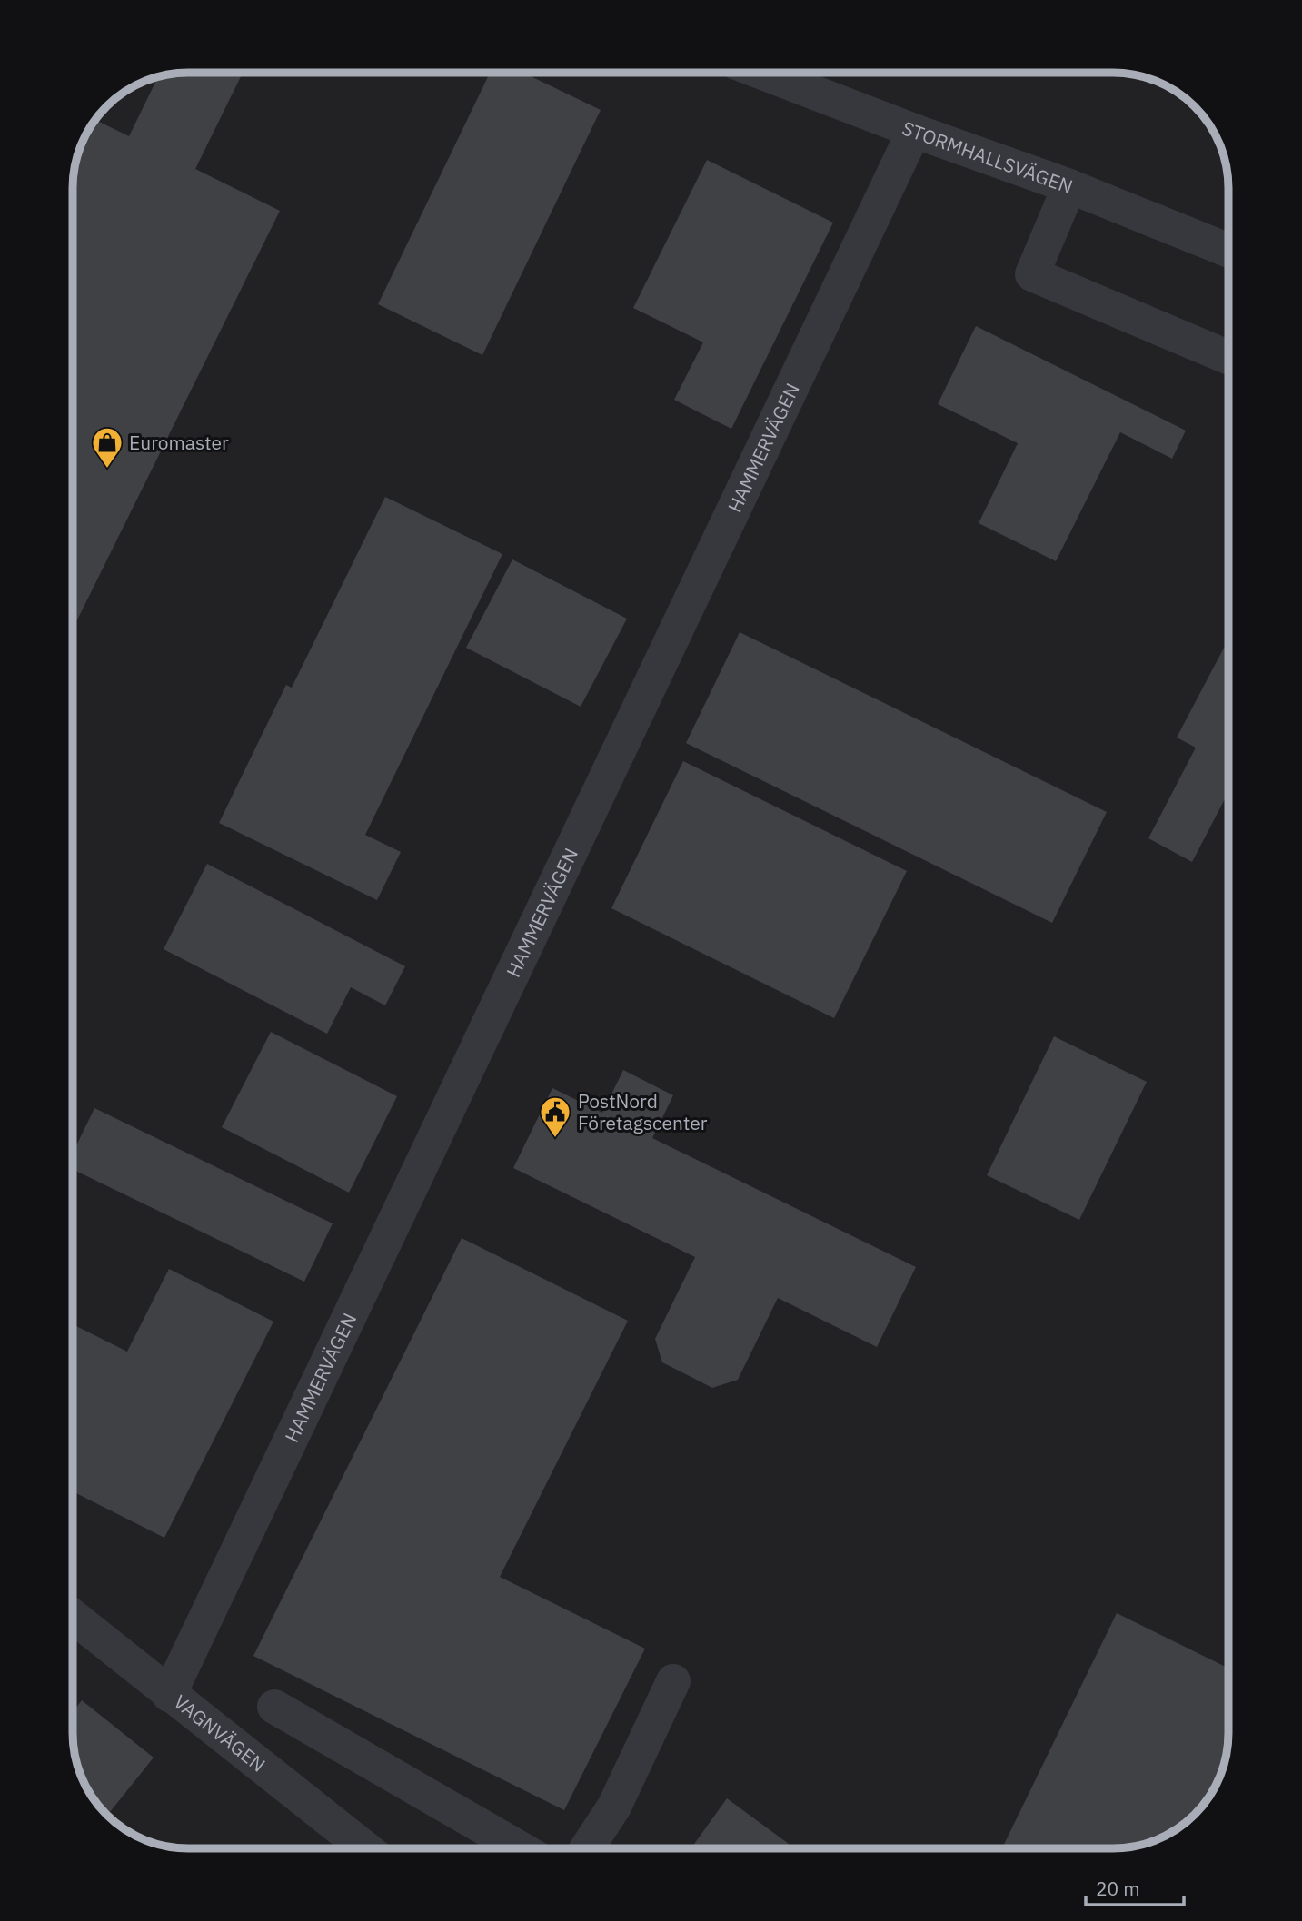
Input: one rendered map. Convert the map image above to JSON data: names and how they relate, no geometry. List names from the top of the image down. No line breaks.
{"streets":{"street":["STORMHALLSVÄGEN","HAMMERVÄGEN","VAGNVÄGEN"]},"crossings":[["STORMHALLSVÄGEN","HAMMERVÄGEN"],["HAMMERVÄGEN","VAGNVÄGEN"]],"places":{"shop":["Euromaster"],"public building":["PostNord Företagscenter"]},"scale_bar":"20 m"}
